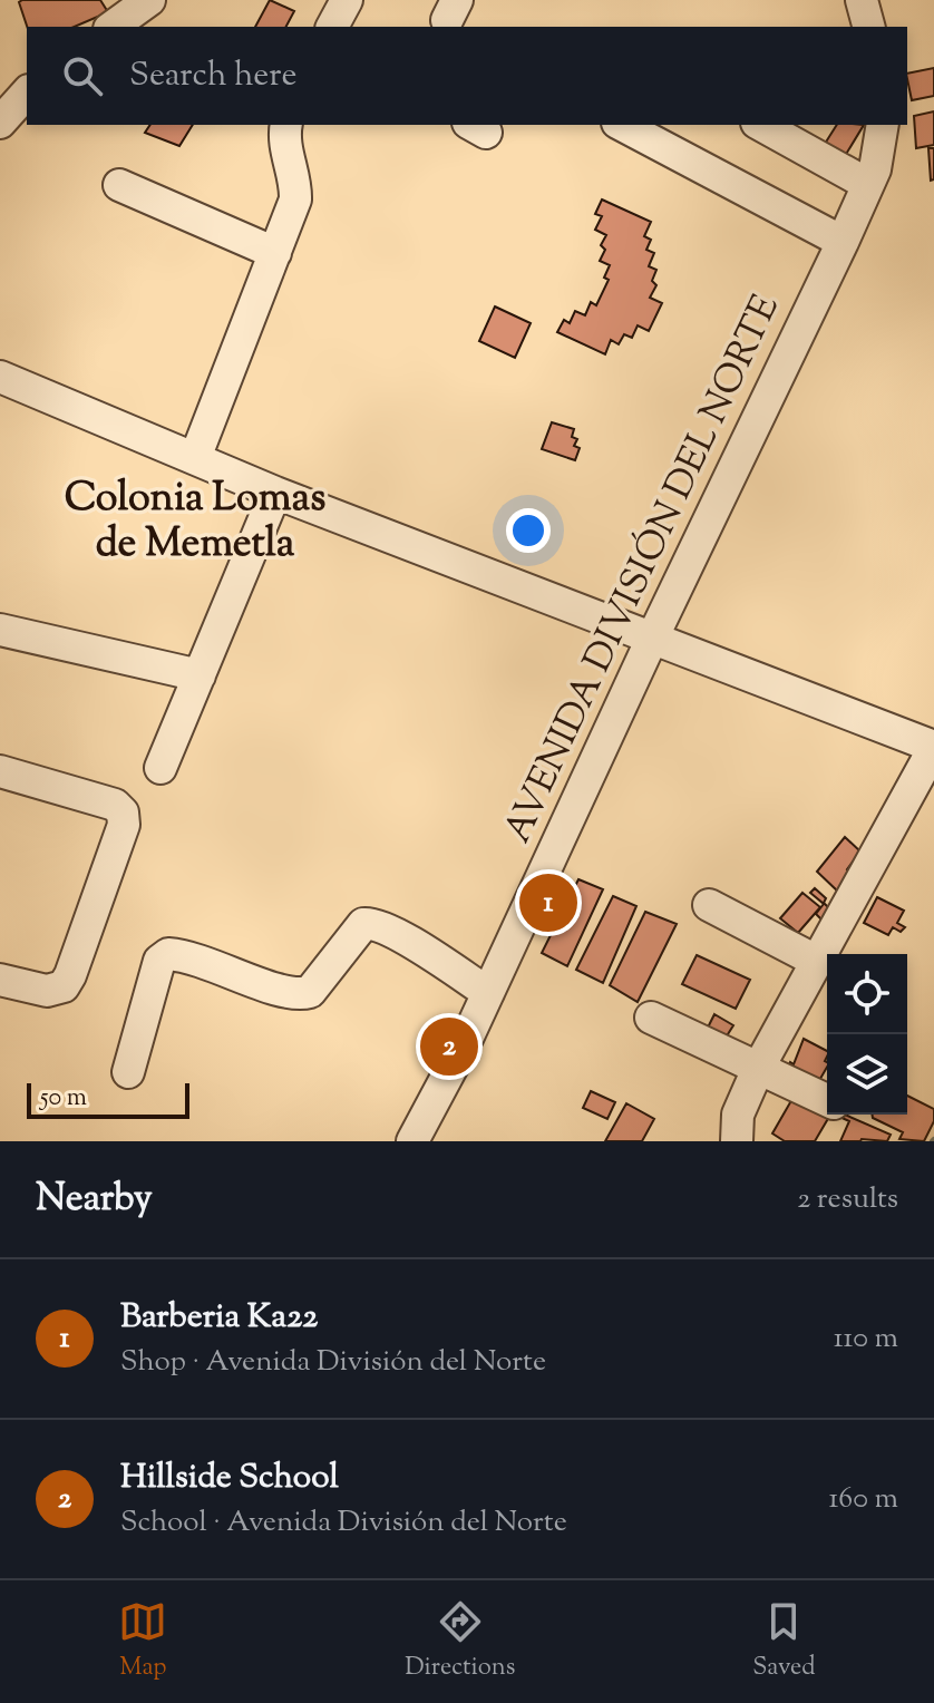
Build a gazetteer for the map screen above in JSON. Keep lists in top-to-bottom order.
{
  "streets": {
    "street": ["AVENIDA DIVISIÓN DEL NORTE"]
  },
  "districts": ["Colonia Lomas de Memetla"],
  "scale_bar": "50 m",
  "page": {
    "search": "Search here",
    "pins": ["1", "2"],
    "scale": "50 m",
    "heading": ["Nearby", "2 results"],
    "list": [
      {
        "mark": "1",
        "name": "Barberia Ka22",
        "note": "Shop · Avenida División del Norte",
        "value": "110 m"
      },
      {
        "mark": "2",
        "name": "Hillside School",
        "note": "School · Avenida División del Norte",
        "value": "160 m"
      }
    ],
    "nav": ["Map", "Directions", "Saved"]
  }
}
